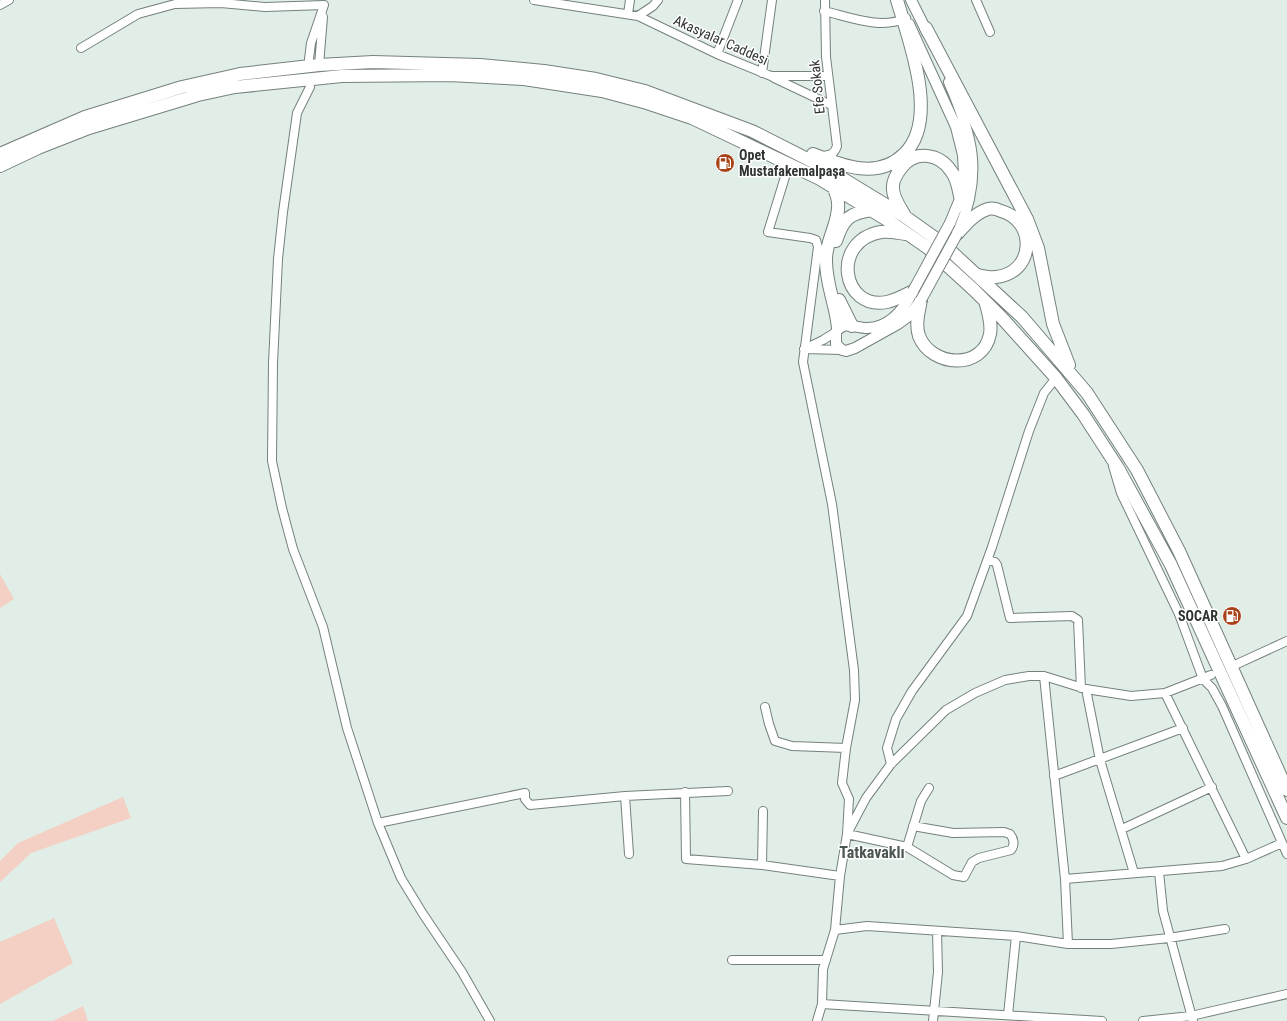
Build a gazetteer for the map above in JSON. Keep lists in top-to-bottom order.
{
  "streets": {
    "street": ["Akasyalar Caddesi", "Efe Sokak"]
  },
  "crossings": [
    ["Akasyalar Caddesi", "Efe Sokak"]
  ],
  "districts": ["Tatkavaklı"],
  "places": {
    "fuel station": ["Opet Mustafakemalpaşa", "SOCAR"]
  }
}
